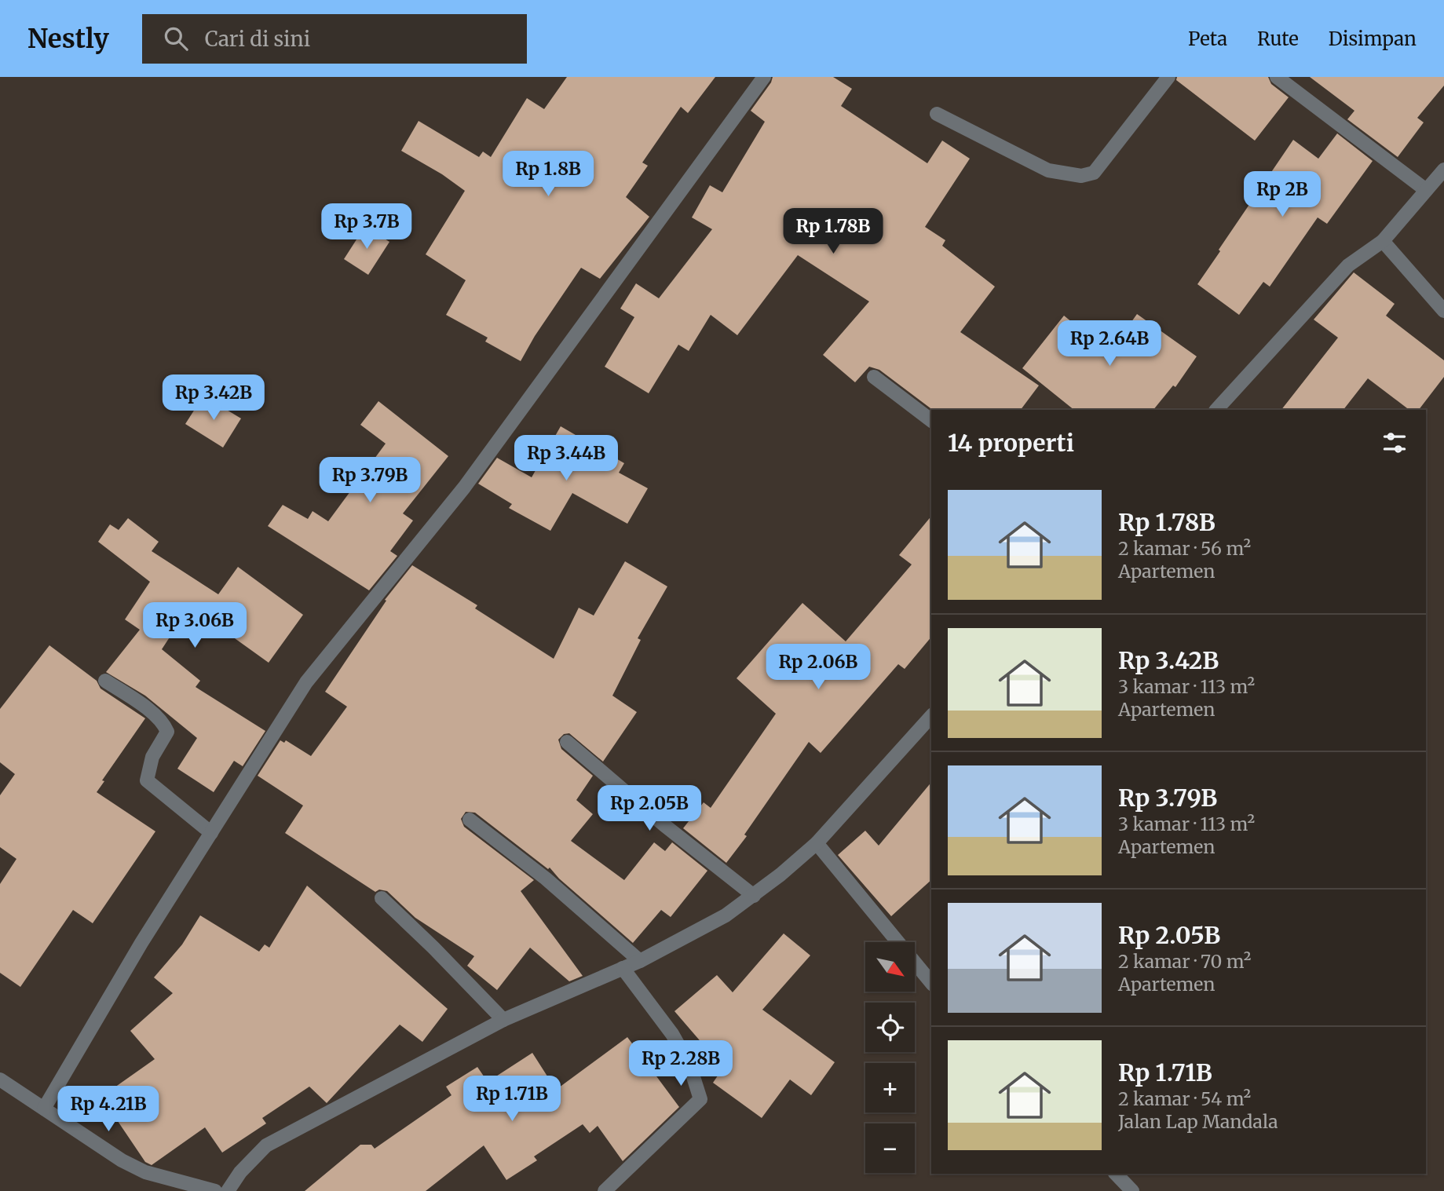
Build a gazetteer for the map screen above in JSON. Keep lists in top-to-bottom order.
{
  "north": "bottom right",
  "page": {
    "header": "Nestly",
    "search": "Cari di sini",
    "nav": ["Peta", "Rute", "Disimpan"],
    "price": [
      "Rp 1.8B",
      "Rp 2B",
      "Rp 3.7B",
      "Rp 1.78B",
      "Rp 2.64B",
      "Rp 3.42B",
      "Rp 3.44B",
      "Rp 3.79B",
      "Rp 3.06B",
      "Rp 2.06B",
      "Rp 2.05B",
      "Rp 2.28B",
      "Rp 1.71B",
      "Rp 4.21B"
    ],
    "heading": "14 properti",
    "list": [
      {
        "name": "Rp 1.78B",
        "note": "2 kamar · 56 m² · Apartemen"
      },
      {
        "name": "Rp 3.42B",
        "note": "3 kamar · 113 m² · Apartemen"
      },
      {
        "name": "Rp 3.79B",
        "note": "3 kamar · 113 m² · Apartemen"
      },
      {
        "name": "Rp 2.05B",
        "note": "2 kamar · 70 m² · Apartemen"
      },
      {
        "name": "Rp 1.71B",
        "note": "2 kamar · 54 m² · Jalan Lap Mandala"
      }
    ],
    "map_buttons": ["+", "−"]
  }
}
